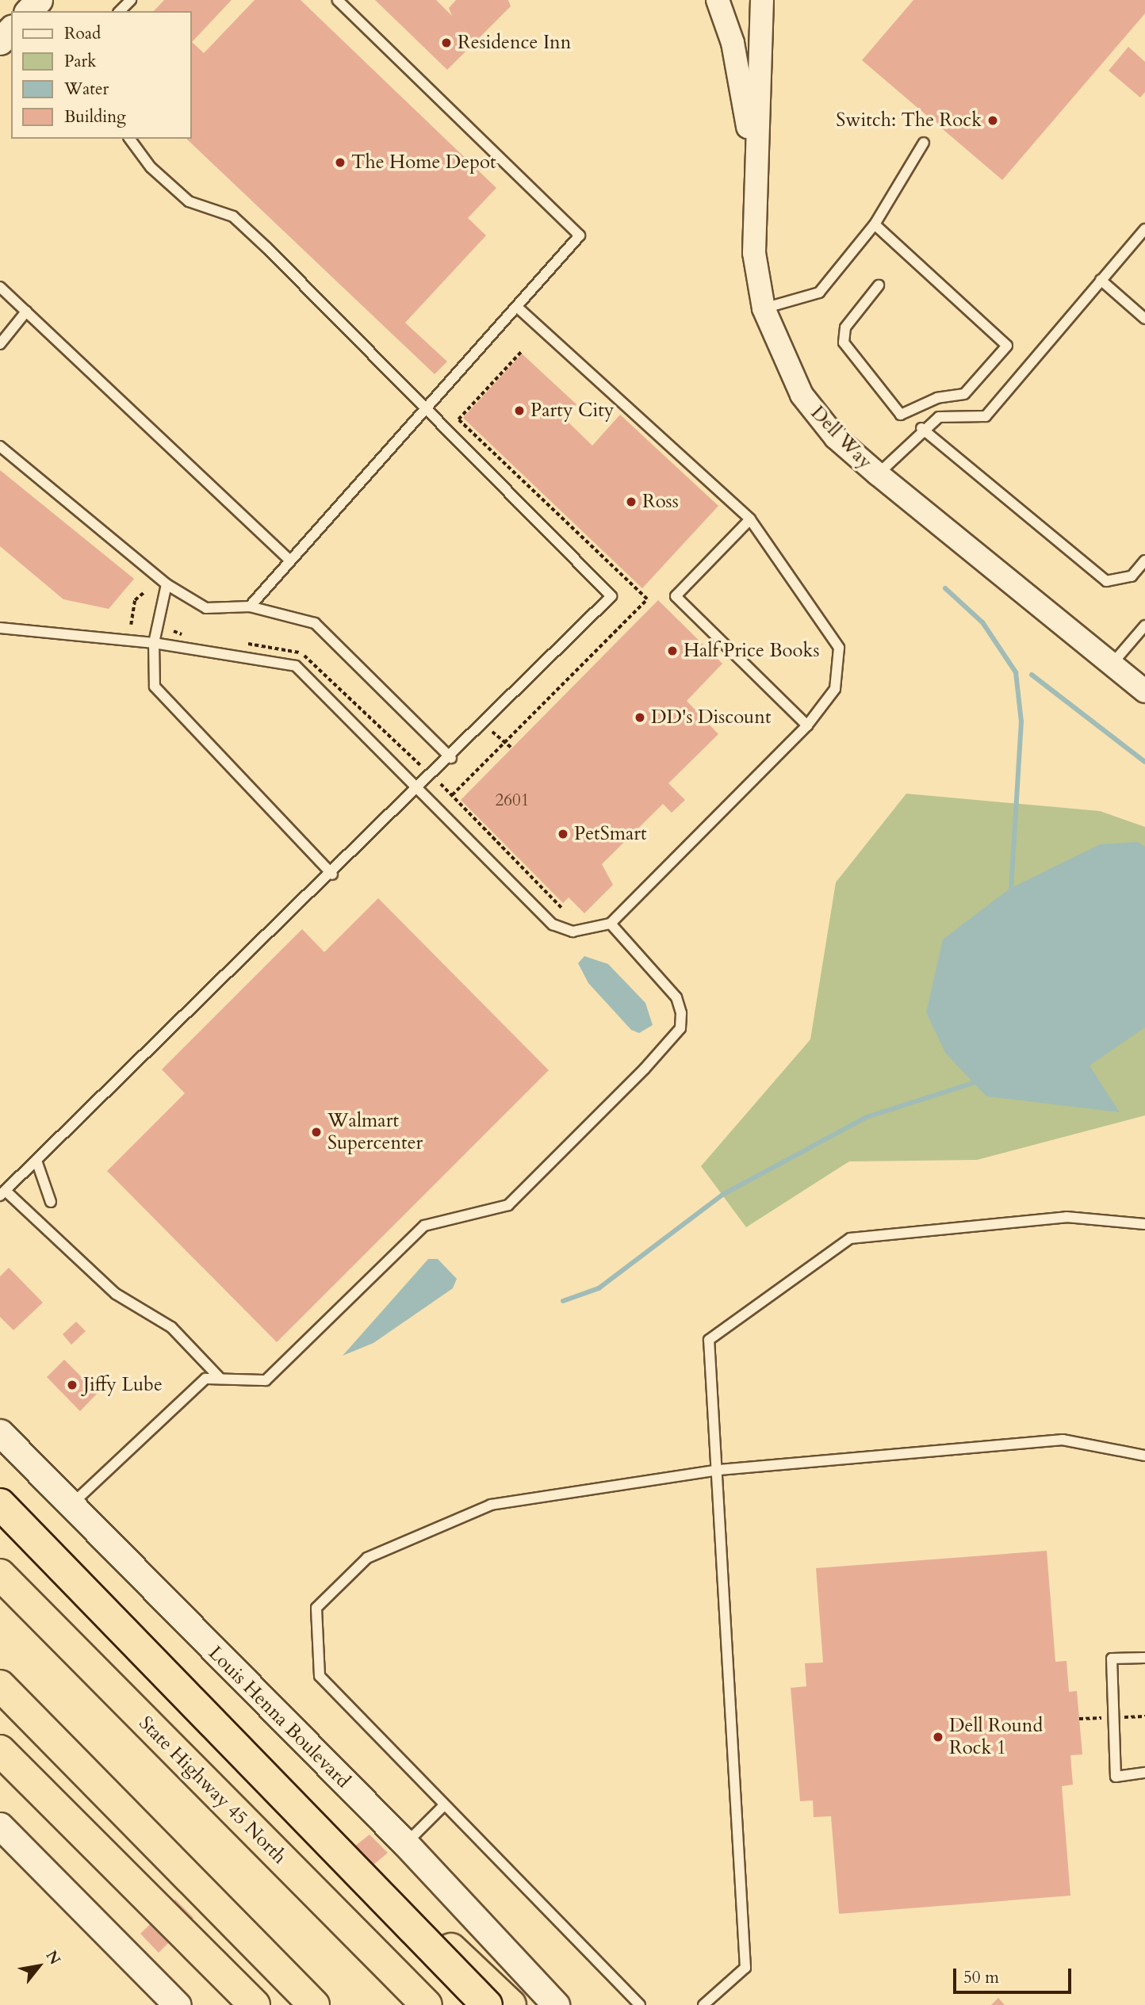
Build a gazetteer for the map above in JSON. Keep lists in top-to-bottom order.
{
  "streets": {
    "highway": ["State Highway 45 North"],
    "main road": ["Louis Henna Boulevard"],
    "street": ["Dell Way"]
  },
  "places": [
    "Residence Inn",
    "Switch: The Rock",
    "The Home Depot",
    "Party City",
    "Ross",
    "Half Price Books",
    "DD's Discount",
    "PetSmart",
    "Walmart Supercenter",
    "Jiffy Lube",
    "Dell Round Rock 1"
  ],
  "house_numbers": ["2601"],
  "legend": [
    "Road",
    "Park",
    "Water",
    "Building"
  ],
  "scale_bar": "50 m",
  "north": "top right"
}
